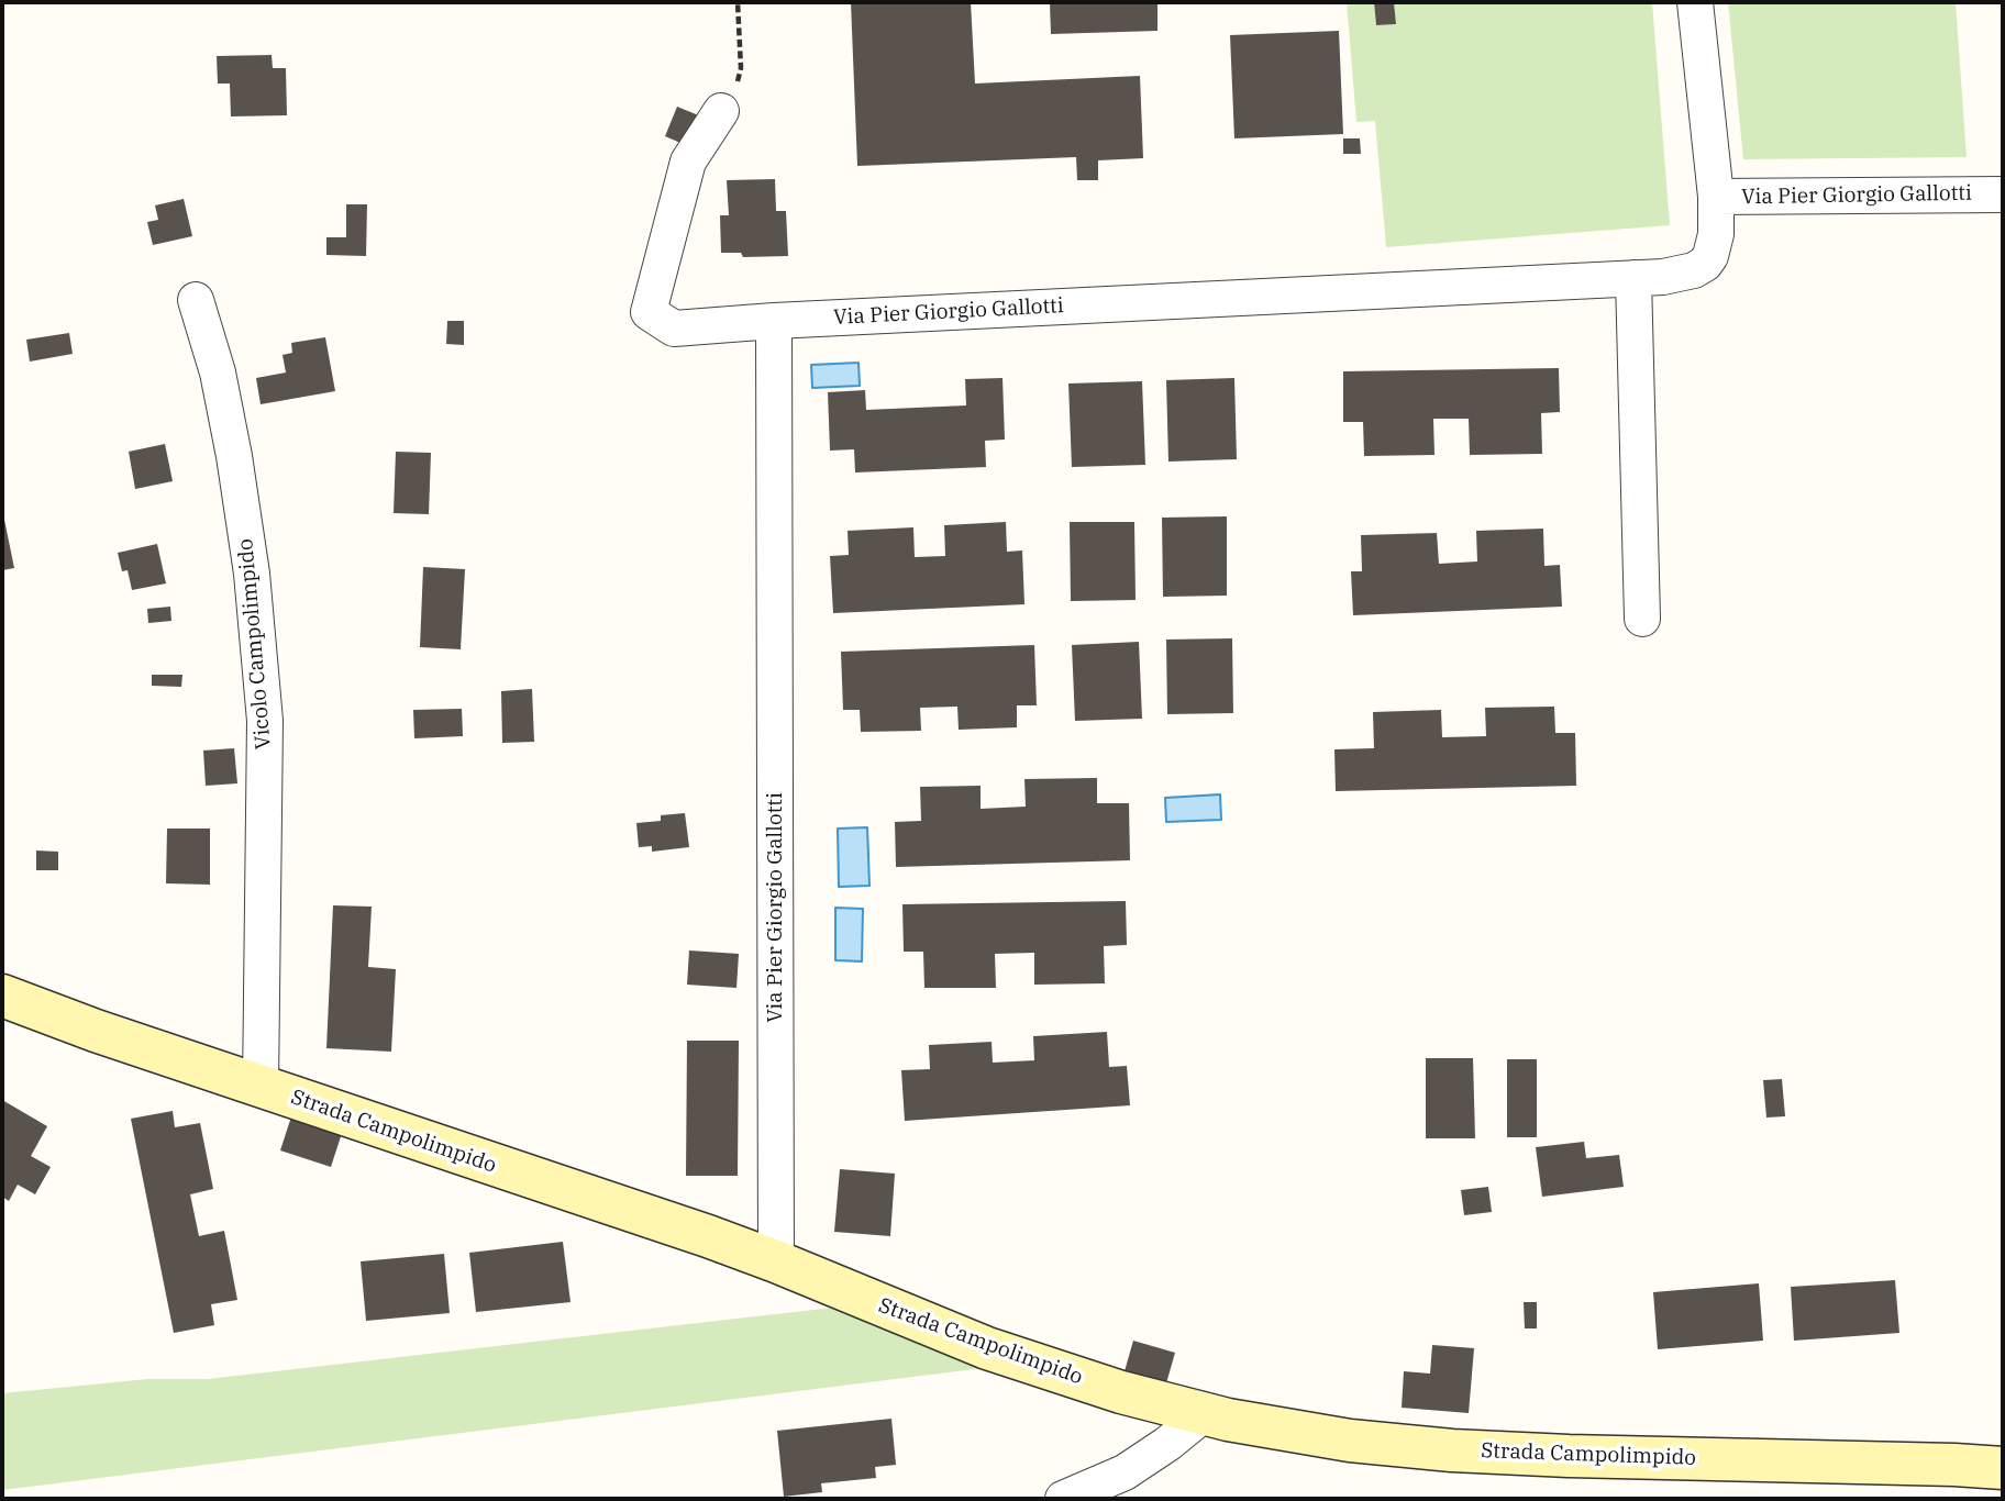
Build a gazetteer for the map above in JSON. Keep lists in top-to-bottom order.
{
  "streets": {
    "street": ["Via Pier Giorgio Gallotti", "Vicolo Campolimpido", "Strada Campolimpido"]
  },
  "crossings": [
    ["Via Pier Giorgio Gallotti", "Strada Campolimpido"],
    ["Vicolo Campolimpido", "Strada Campolimpido"]
  ]
}
